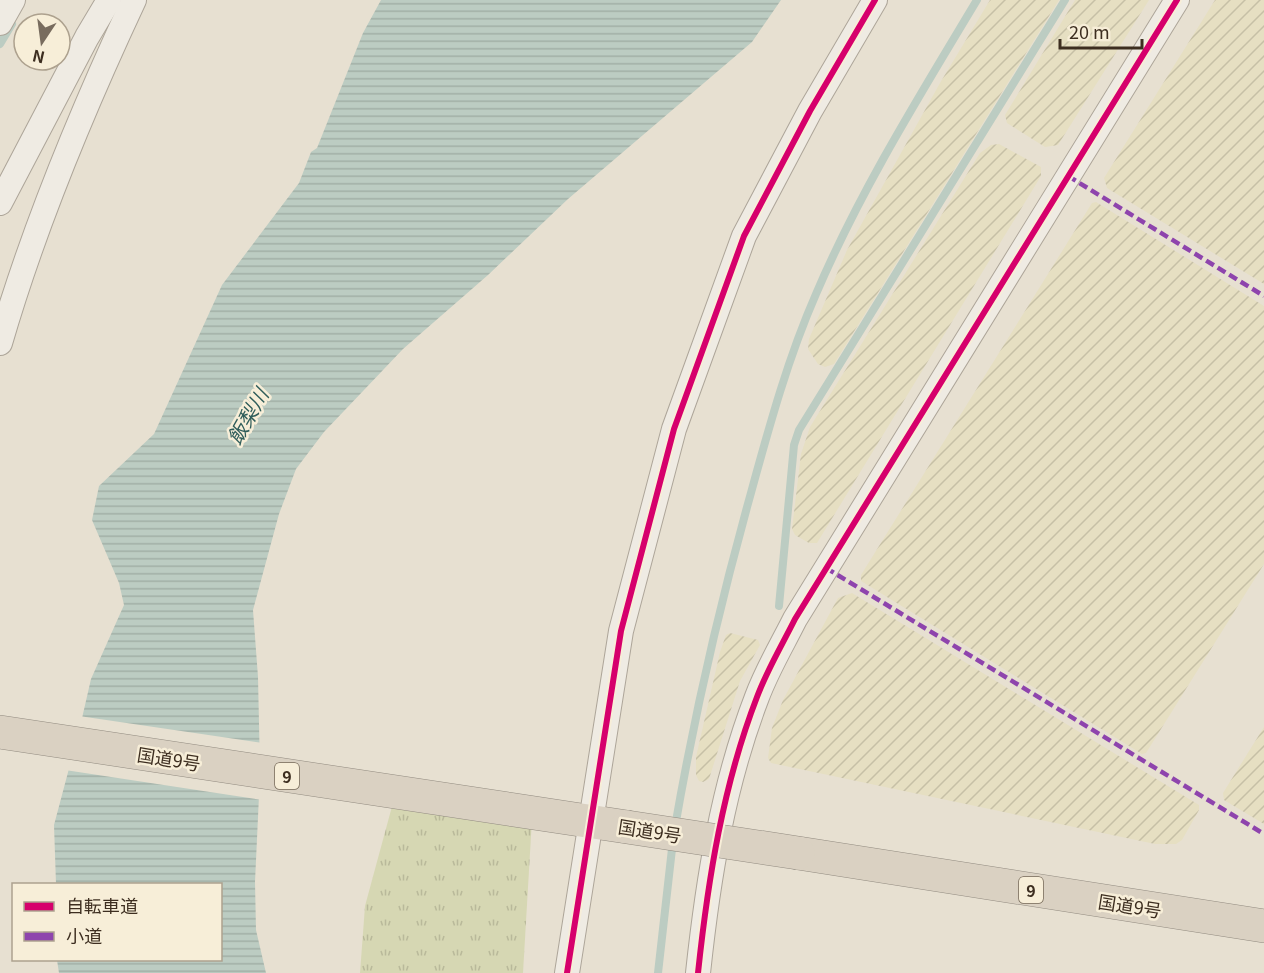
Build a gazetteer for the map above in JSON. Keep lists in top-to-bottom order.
{
  "streets": {
    "highway": ["国道9号", "9"]
  },
  "water": ["飯梨川"],
  "legend": ["自転車道", "小道"],
  "scale_bar": "20 m",
  "north": "bottom"
}
